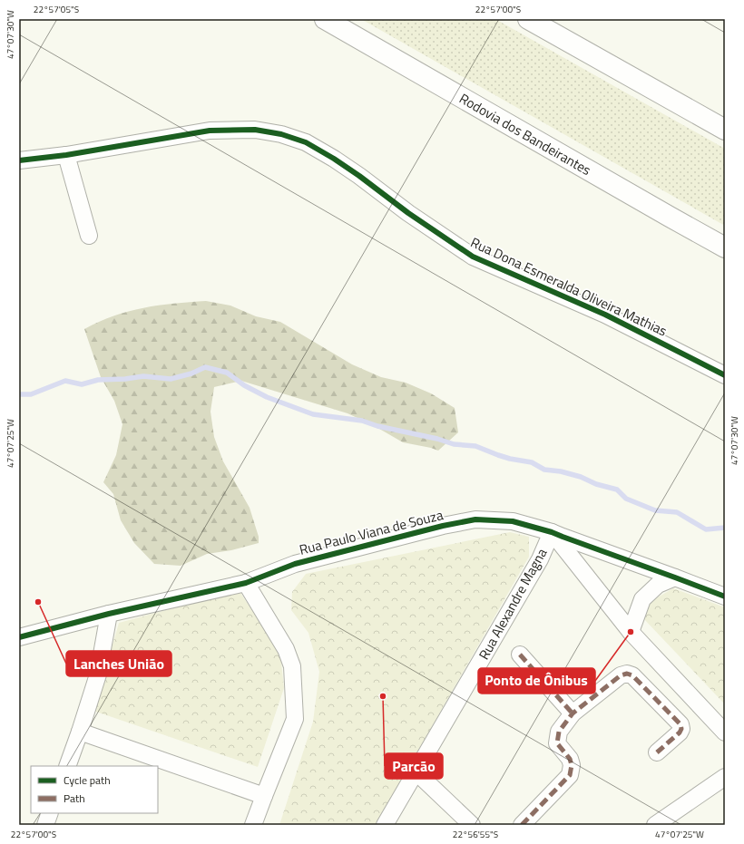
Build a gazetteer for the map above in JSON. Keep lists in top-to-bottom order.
{
  "streets": {
    "highway": ["Rodovia dos Bandeirantes"],
    "street": ["Rua Dona Esmeralda Oliveira Mathias", "Rua Paulo Viana de Souza", "Rua Alexandre Magna"]
  },
  "crossings": [
    ["Rua Paulo Viana de Souza", "Rua Alexandre Magna"]
  ],
  "places": ["Lanches União", "Ponto de Ônibus", "Parcão"],
  "legend": ["Cycle path", "Path"],
  "coordinates": [
    "22°57'05\"S",
    "22°57'00\"S",
    "47°07'30\"W",
    "47°07'25\"W",
    "22°56'55\"S"
  ]
}
